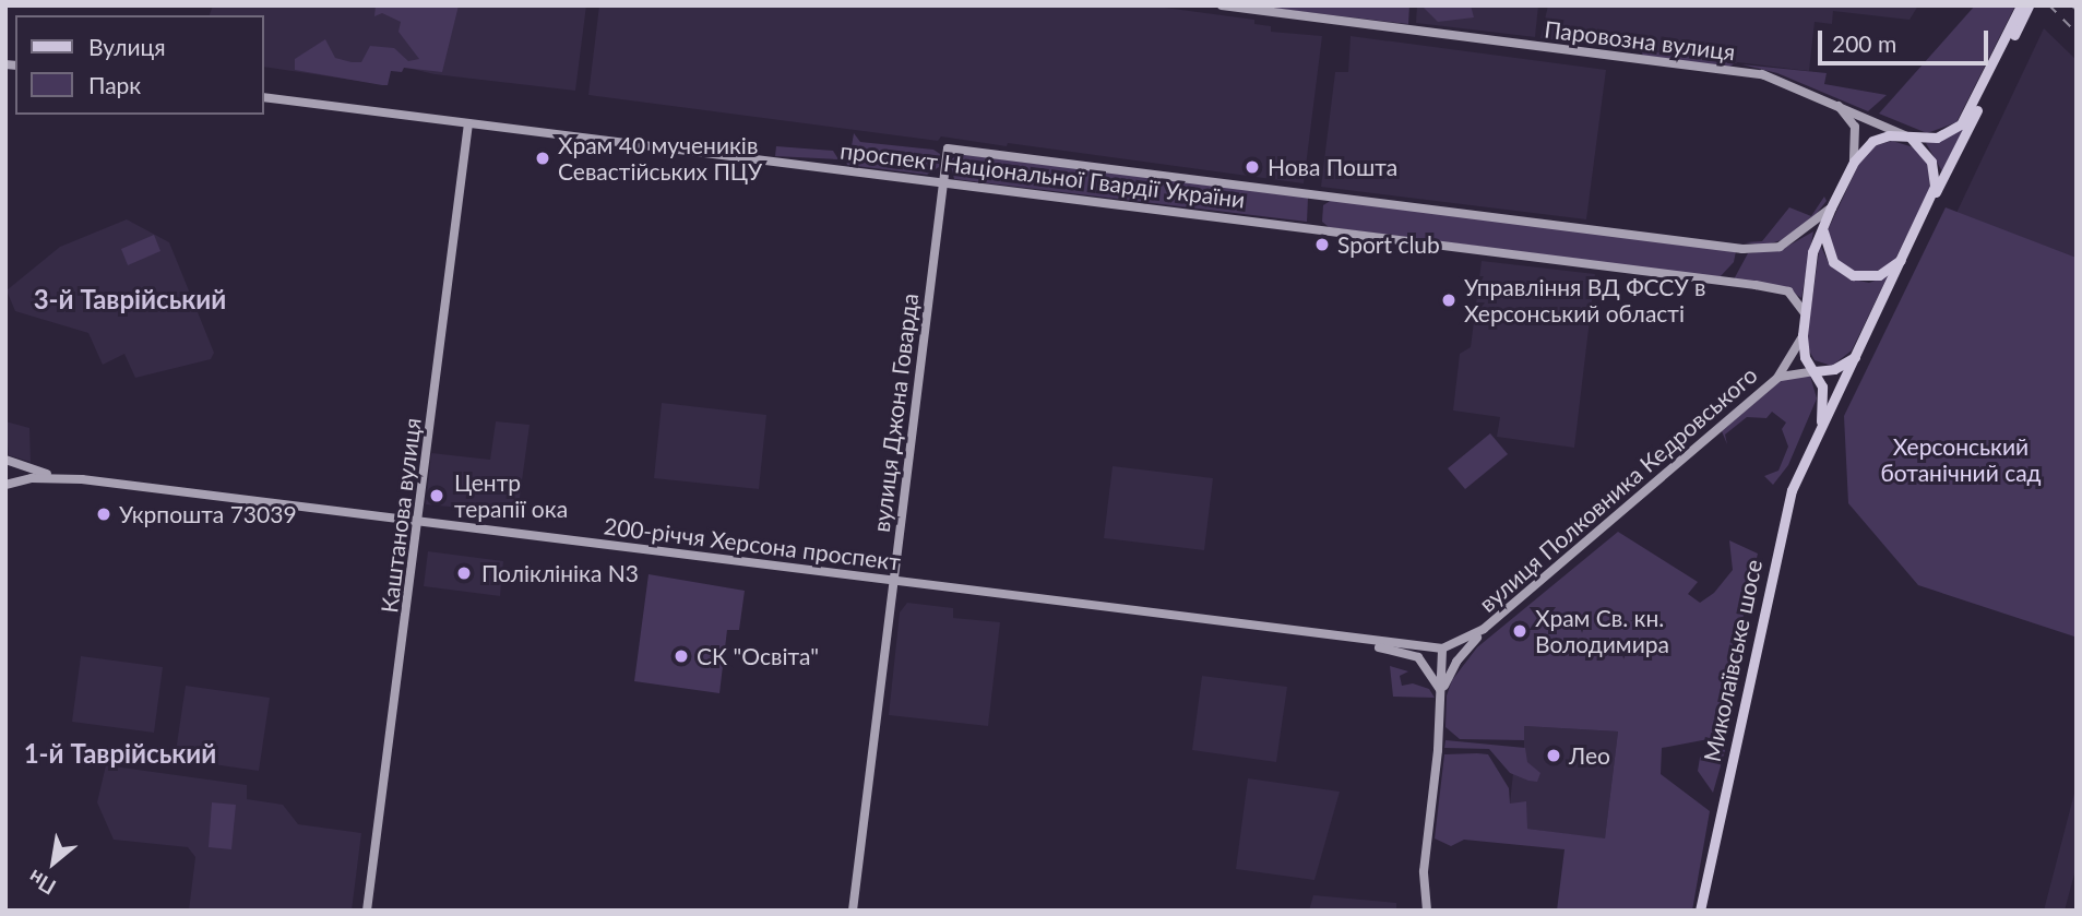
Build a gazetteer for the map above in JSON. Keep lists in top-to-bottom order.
{
  "streets": {
    "main road": ["Миколаївське шосе"],
    "street": [
      "Паровозна вулиця",
      "проспект Національної Гвардії України",
      "вулиця Джона Говарда",
      "вулиця Полковника Кедровського",
      "Каштанова вулиця",
      "200-річчя Херсона проспект"
    ]
  },
  "crossings": [
    ["Паровозна вулиця", "проспект Національної Гвардії України"],
    ["Паровозна вулиця", "Миколаївське шосе"],
    ["проспект Національної Гвардії України", "вулиця Джона Говарда"],
    ["проспект Національної Гвардії України", "Каштанова вулиця"],
    ["проспект Національної Гвардії України", "Миколаївське шосе"],
    ["вулиця Джона Говарда", "200-річчя Херсона проспект"],
    ["вулиця Полковника Кедровського", "200-річчя Херсона проспект"],
    ["вулиця Полковника Кедровського", "Миколаївське шосе"],
    ["Каштанова вулиця", "200-річчя Херсона проспект"]
  ],
  "districts": ["3-й Таврійський", "1-й Таврійський"],
  "parks": ["Херсонський ботанічний сад"],
  "places": [
    "Храм 40 мучеників Севастійських ПЦУ",
    "Нова Пошта",
    "Sport club",
    "Управління ВД ФССУ в Херсонський області",
    "Центр терапії ока",
    "Укрпошта 73039",
    "Поліклініка N3",
    "Храм Св. кн. Володимира",
    "СК \"Освіта\"",
    "Лео"
  ],
  "legend": ["Вулиця", "Парк"],
  "scale_bar": "200 m",
  "north": "bottom left"
}
